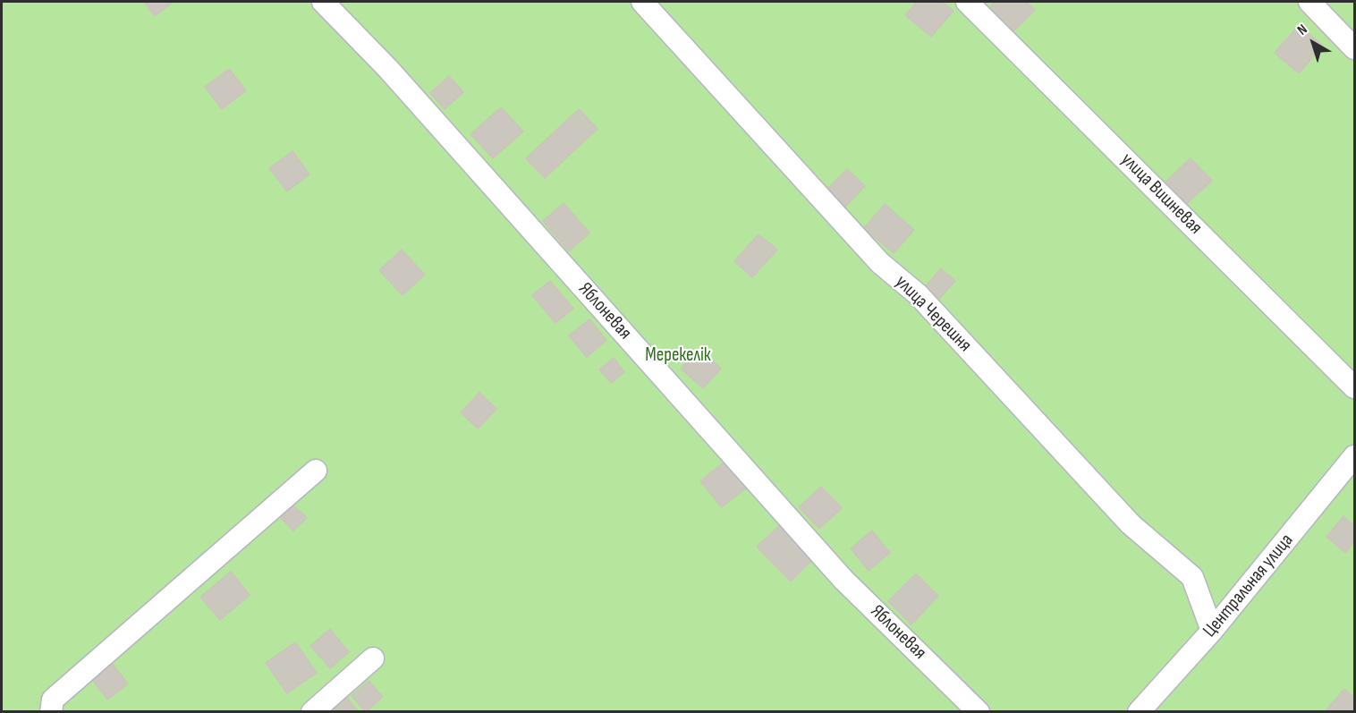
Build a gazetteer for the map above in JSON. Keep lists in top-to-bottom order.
{
  "streets": {
    "street": [
      "улица Вишневая",
      "Яблоневая",
      "улица Черешня",
      "Центральная улица"
    ]
  },
  "crossings": [
    ["улица Черешня", "Центральная улица"]
  ],
  "parks": ["Мерекелік"],
  "north": "top left"
}
